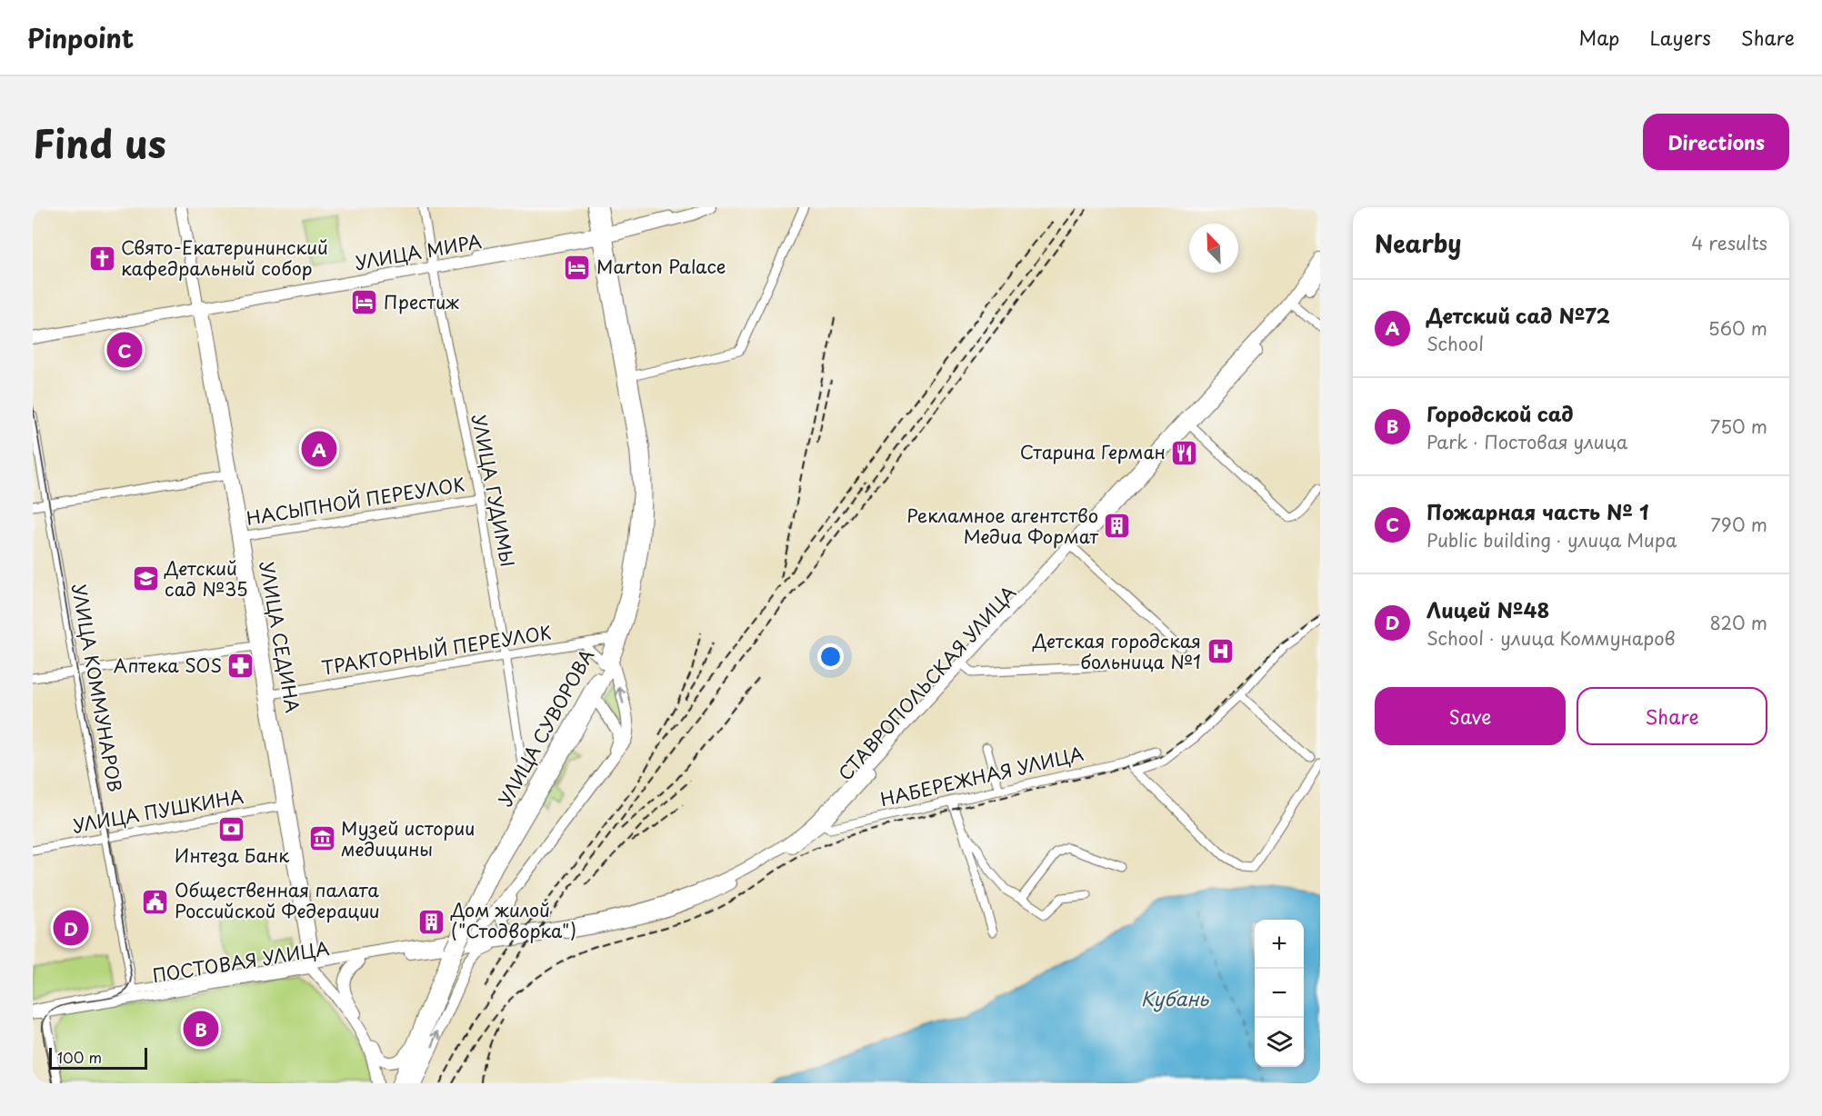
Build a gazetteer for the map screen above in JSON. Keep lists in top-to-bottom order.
{
  "streets": {
    "main road": [
      "УЛИЦА МИРА",
      "УЛИЦА СЕДИНА",
      "СТАВРОПОЛЬСКАЯ УЛИЦА",
      "УЛИЦА СУВОРОВА",
      "ПОСТОВАЯ УЛИЦА"
    ],
    "street": [
      "УЛИЦА ГУДИМЫ",
      "НАСЫПНОЙ ПЕРЕУЛОК",
      "ТРАКТОРНЫЙ ПЕРЕУЛОК",
      "УЛИЦА КОММУНАРОВ",
      "НАБЕРЕЖНАЯ УЛИЦА",
      "УЛИЦА ПУШКИНА"
    ]
  },
  "crossings": [
    ["УЛИЦА МИРА", "УЛИЦА ГУДИМЫ"],
    ["УЛИЦА МИРА", "УЛИЦА СЕДИНА"],
    ["УЛИЦА МИРА", "УЛИЦА СУВОРОВА"],
    ["УЛИЦА ГУДИМЫ", "НАСЫПНОЙ ПЕРЕУЛОК"],
    ["УЛИЦА ГУДИМЫ", "ТРАКТОРНЫЙ ПЕРЕУЛОК"],
    ["НАСЫПНОЙ ПЕРЕУЛОК", "УЛИЦА СЕДИНА"],
    ["УЛИЦА СЕДИНА", "ТРАКТОРНЫЙ ПЕРЕУЛОК"],
    ["УЛИЦА СЕДИНА", "УЛИЦА ПУШКИНА"],
    ["УЛИЦА СЕДИНА", "ПОСТОВАЯ УЛИЦА"],
    ["ТРАКТОРНЫЙ ПЕРЕУЛОК", "УЛИЦА СУВОРОВА"],
    ["СТАВРОПОЛЬСКАЯ УЛИЦА", "НАБЕРЕЖНАЯ УЛИЦА"],
    ["СТАВРОПОЛЬСКАЯ УЛИЦА", "ПОСТОВАЯ УЛИЦА"],
    ["УЛИЦА КОММУНАРОВ", "УЛИЦА ПУШКИНА"],
    ["УЛИЦА КОММУНАРОВ", "ПОСТОВАЯ УЛИЦА"]
  ],
  "water": ["Кубань"],
  "places": {
    "church": ["Свято-Екатерининский кафедральный собор"],
    "hotel": ["Marton Palace", "Престиж"],
    "restaurant": ["Старина Герман"],
    "building": ["Рекламное агентство Медиа Формат", "Дом жилой (\"Стодворка\")"],
    "school or university": ["Детский сад №35"],
    "hospital": ["Детская городская больница №1"],
    "pharmacy": ["Аптека SOS"],
    "bank": ["Интеза Банк"],
    "museum": ["Музей истории медицины"],
    "public building": ["Общественная палата Российской Федерации"]
  },
  "scale_bar": "100 m",
  "north": "top left",
  "page": {
    "header": "Pinpoint",
    "nav": ["Map", "Layers", "Share"],
    "title": "Find us",
    "buttons": [
      "Directions",
      ["Save", "Share"]
    ],
    "heading": ["Nearby", "4 results"],
    "list": [
      {
        "mark": "A",
        "name": "Детский сад №72",
        "note": "School",
        "value": "560 m"
      },
      {
        "mark": "B",
        "name": "Городской сад",
        "note": "Park · Постовая улица",
        "value": "750 m"
      },
      {
        "mark": "C",
        "name": "Пожарная часть № 1",
        "note": "Public building · улица Мира",
        "value": "790 m"
      },
      {
        "mark": "D",
        "name": "Лицей №48",
        "note": "School · улица Коммунаров",
        "value": "820 m"
      }
    ],
    "pins": [
      "C",
      "A",
      "D",
      "B"
    ],
    "map_buttons": ["+", "−"],
    "scale": "100 m"
  }
}
